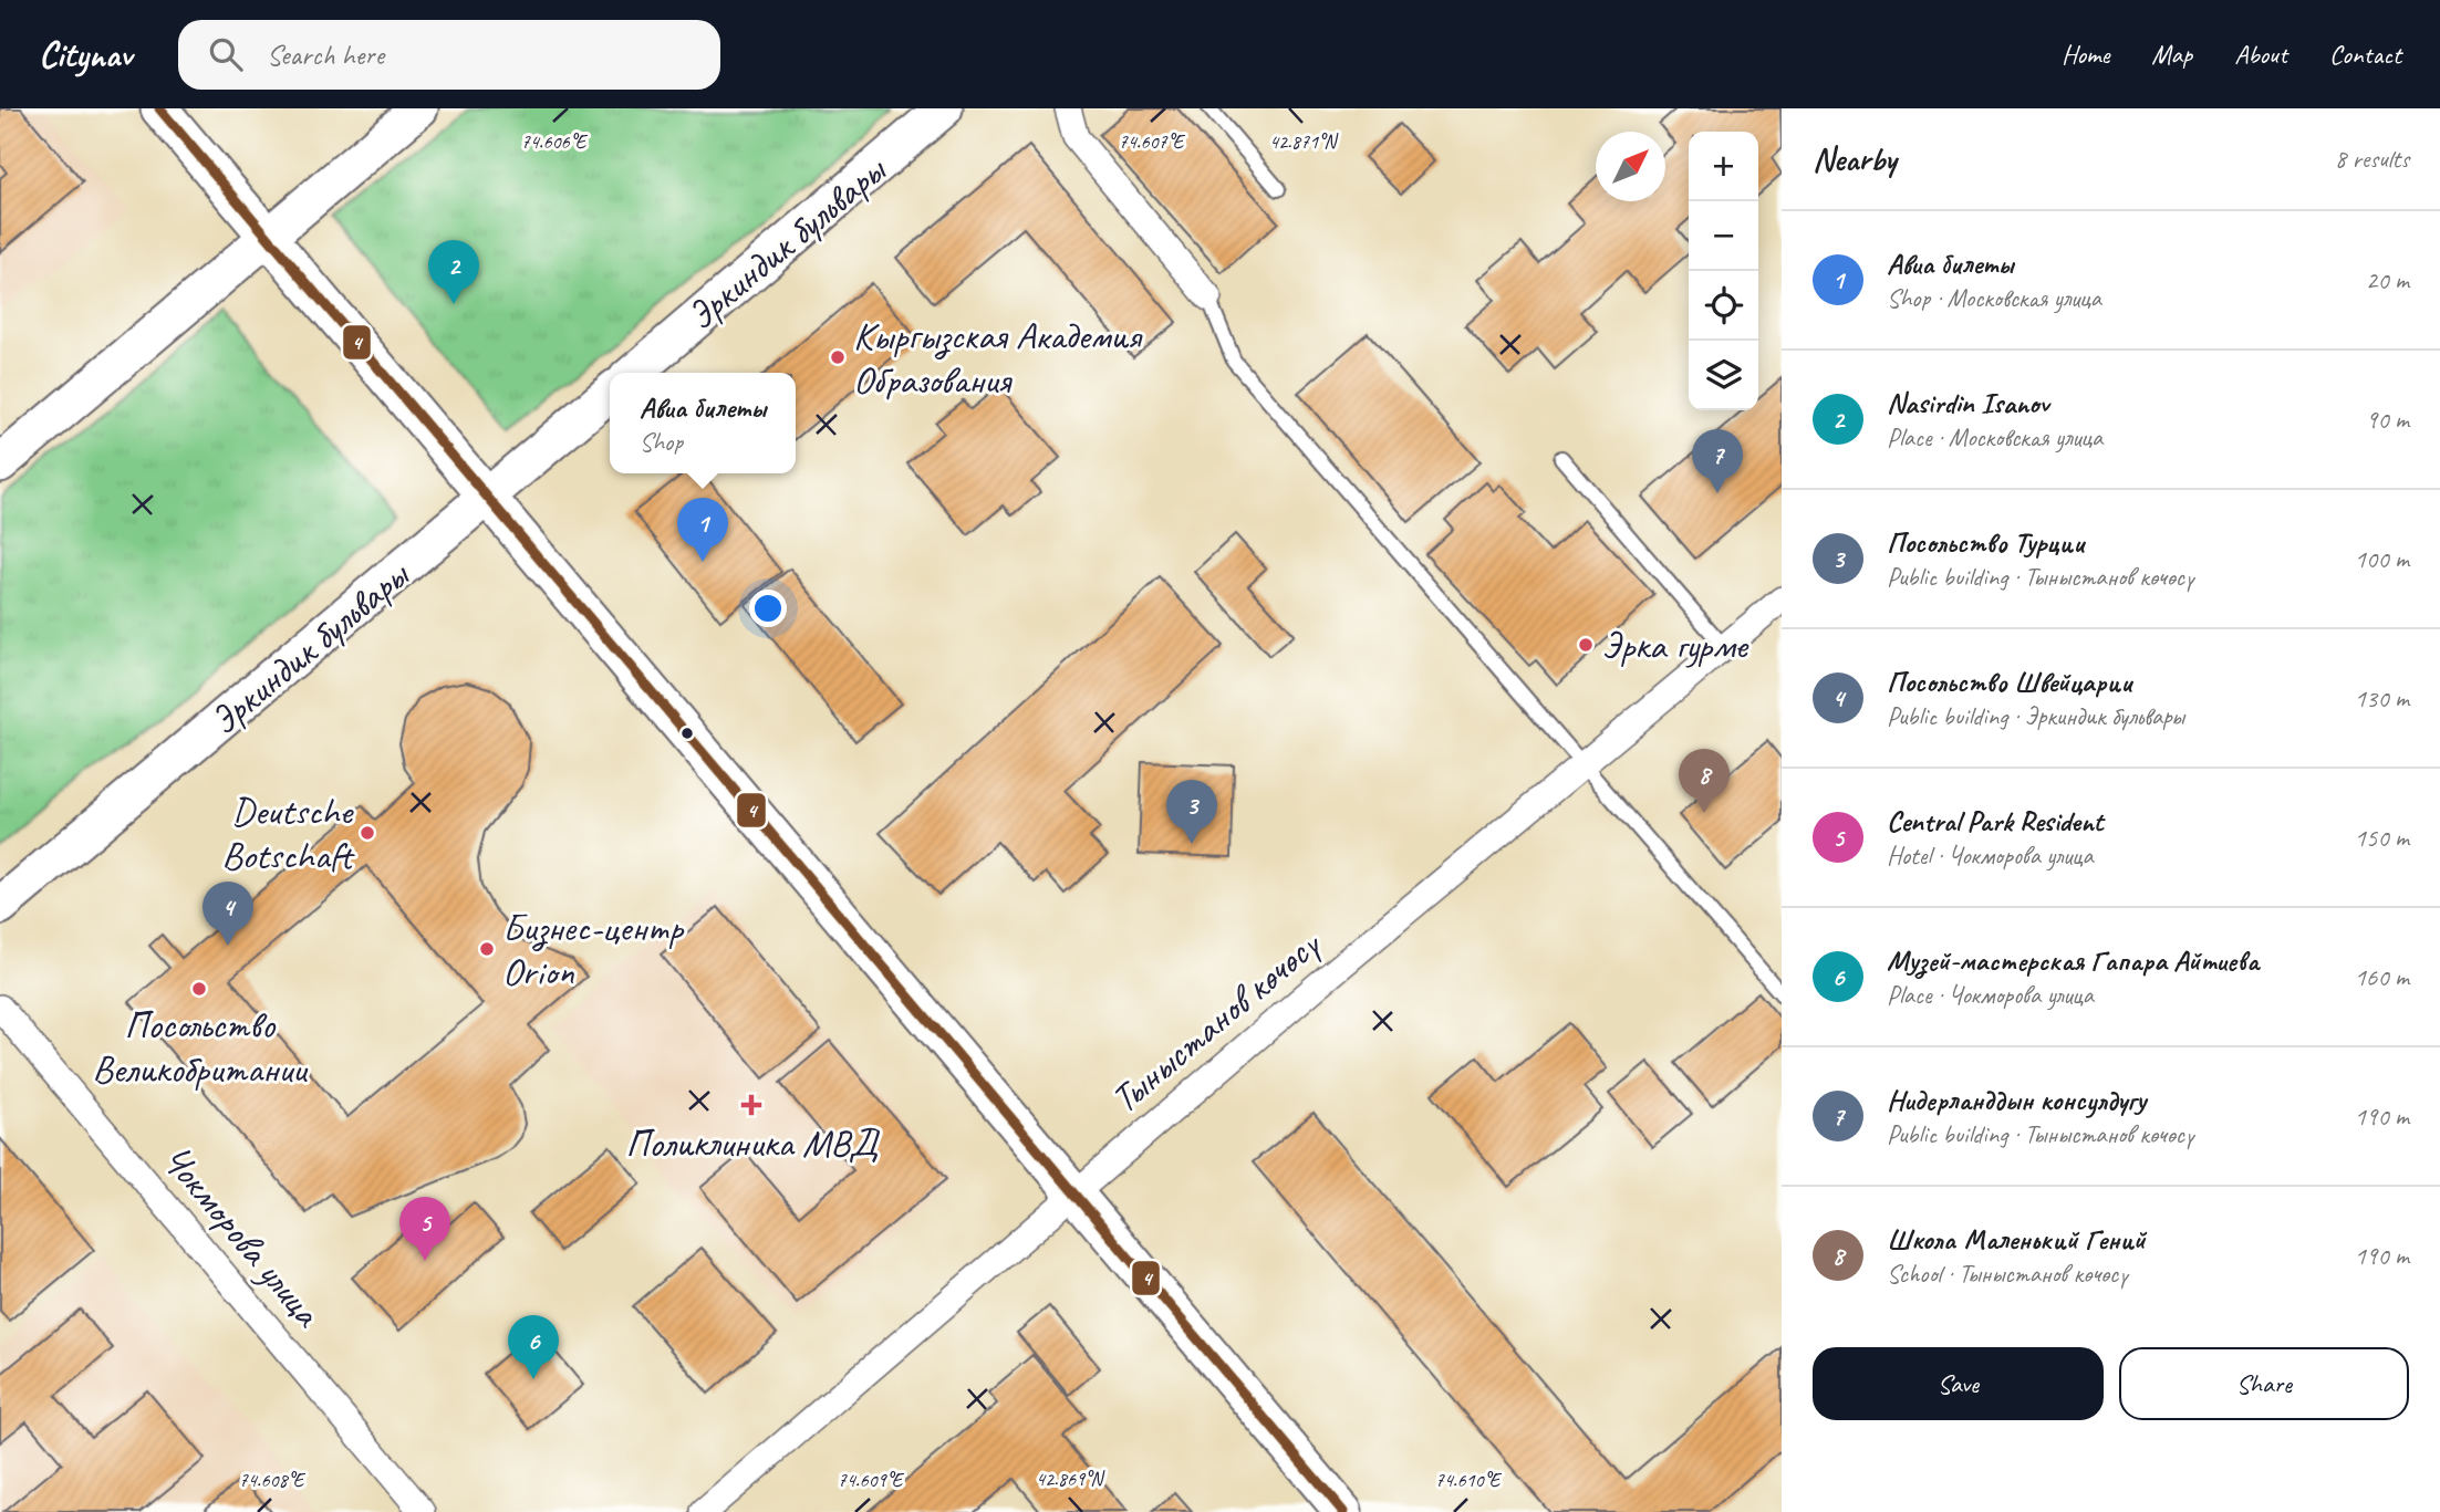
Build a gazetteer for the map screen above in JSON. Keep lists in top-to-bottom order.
{
  "streets": {
    "main road": ["Эркиндик бульвары"],
    "street": ["Тыныстанов көчөсү", "Чокморова улица"]
  },
  "places": {
    "other": [
      "Кыргызская Академия Образования",
      "Эрка гурме",
      "Deutsche Botschaft",
      "Бизнес-центр Orion",
      "Посольство Великобритании"
    ],
    "health": ["Поликлиника МВД"]
  },
  "lines": ["transit line 4"],
  "north": "top right",
  "page": {
    "header": "Citynav",
    "search": "Search here",
    "nav": [
      "Home",
      "Map",
      "About",
      "Contact"
    ],
    "heading": ["Nearby", "8 results"],
    "map_buttons": ["+", "−"],
    "list": [
      {
        "mark": "1",
        "name": "Авиа билеты",
        "note": "Shop · Московская улица",
        "value": "20 m"
      },
      {
        "mark": "2",
        "name": "Nasirdin Isanov",
        "note": "Place · Московская улица",
        "value": "90 m"
      },
      {
        "mark": "3",
        "name": "Посольство Турции",
        "note": "Public building · Тыныстанов көчөсү",
        "value": "100 m"
      },
      {
        "mark": "4",
        "name": "Посольство Швейцарии",
        "note": "Public building · Эркиндик бульвары",
        "value": "130 m"
      },
      {
        "mark": "5",
        "name": "Central Park Resident",
        "note": "Hotel · Чокморова улица",
        "value": "150 m"
      },
      {
        "mark": "6",
        "name": "Музей-мастерская Гапара Айтиева",
        "note": "Place · Чокморова улица",
        "value": "160 m"
      },
      {
        "mark": "7",
        "name": "Нидерланддын консулдугу",
        "note": "Public building · Тыныстанов көчөсү",
        "value": "190 m"
      },
      {
        "mark": "8",
        "name": "Школа Маленький Гений",
        "note": "School · Тыныстанов көчөсү",
        "value": "190 m"
      }
    ],
    "pins": [
      "2",
      "7",
      "1",
      "8",
      "3",
      "4",
      "5",
      "6"
    ],
    "popup": ["Авиа билеты", "Shop"],
    "buttons": ["Save", "Share"]
  },
  "coordinates": [
    "74.606°E",
    "74.607°E",
    "42.871°N",
    "42.869°N",
    "74.608°E",
    "74.609°E",
    "74.610°E"
  ]
}
